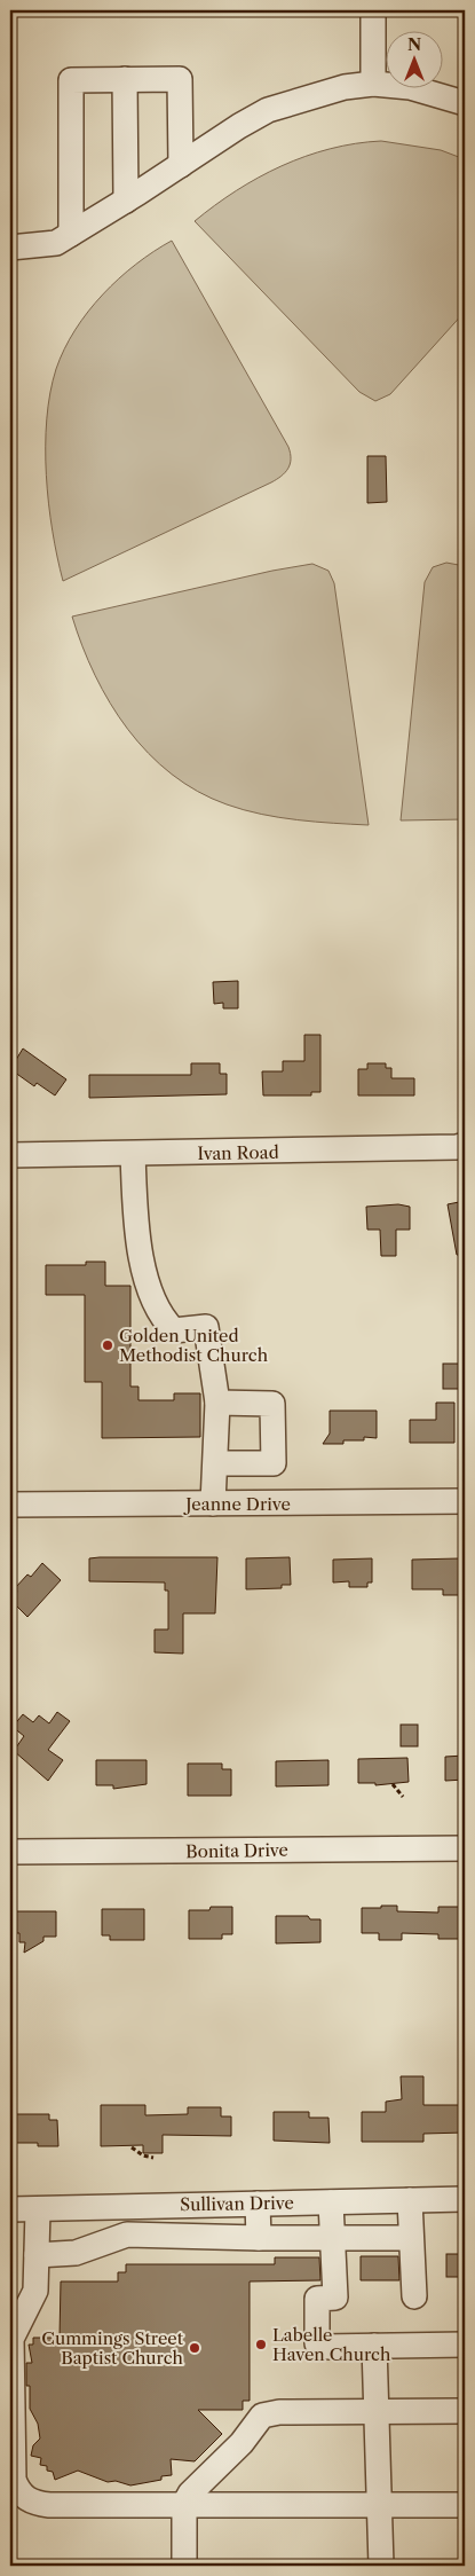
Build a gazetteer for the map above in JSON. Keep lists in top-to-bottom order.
{
  "streets": {
    "street": [
      "Ivan Road",
      "Jeanne Drive",
      "Bonita Drive",
      "Sullivan Drive"
    ]
  },
  "places": ["Golden United Methodist Church", "Labelle Haven Church", "Cummings Street Baptist Church"],
  "north": "top"
}
